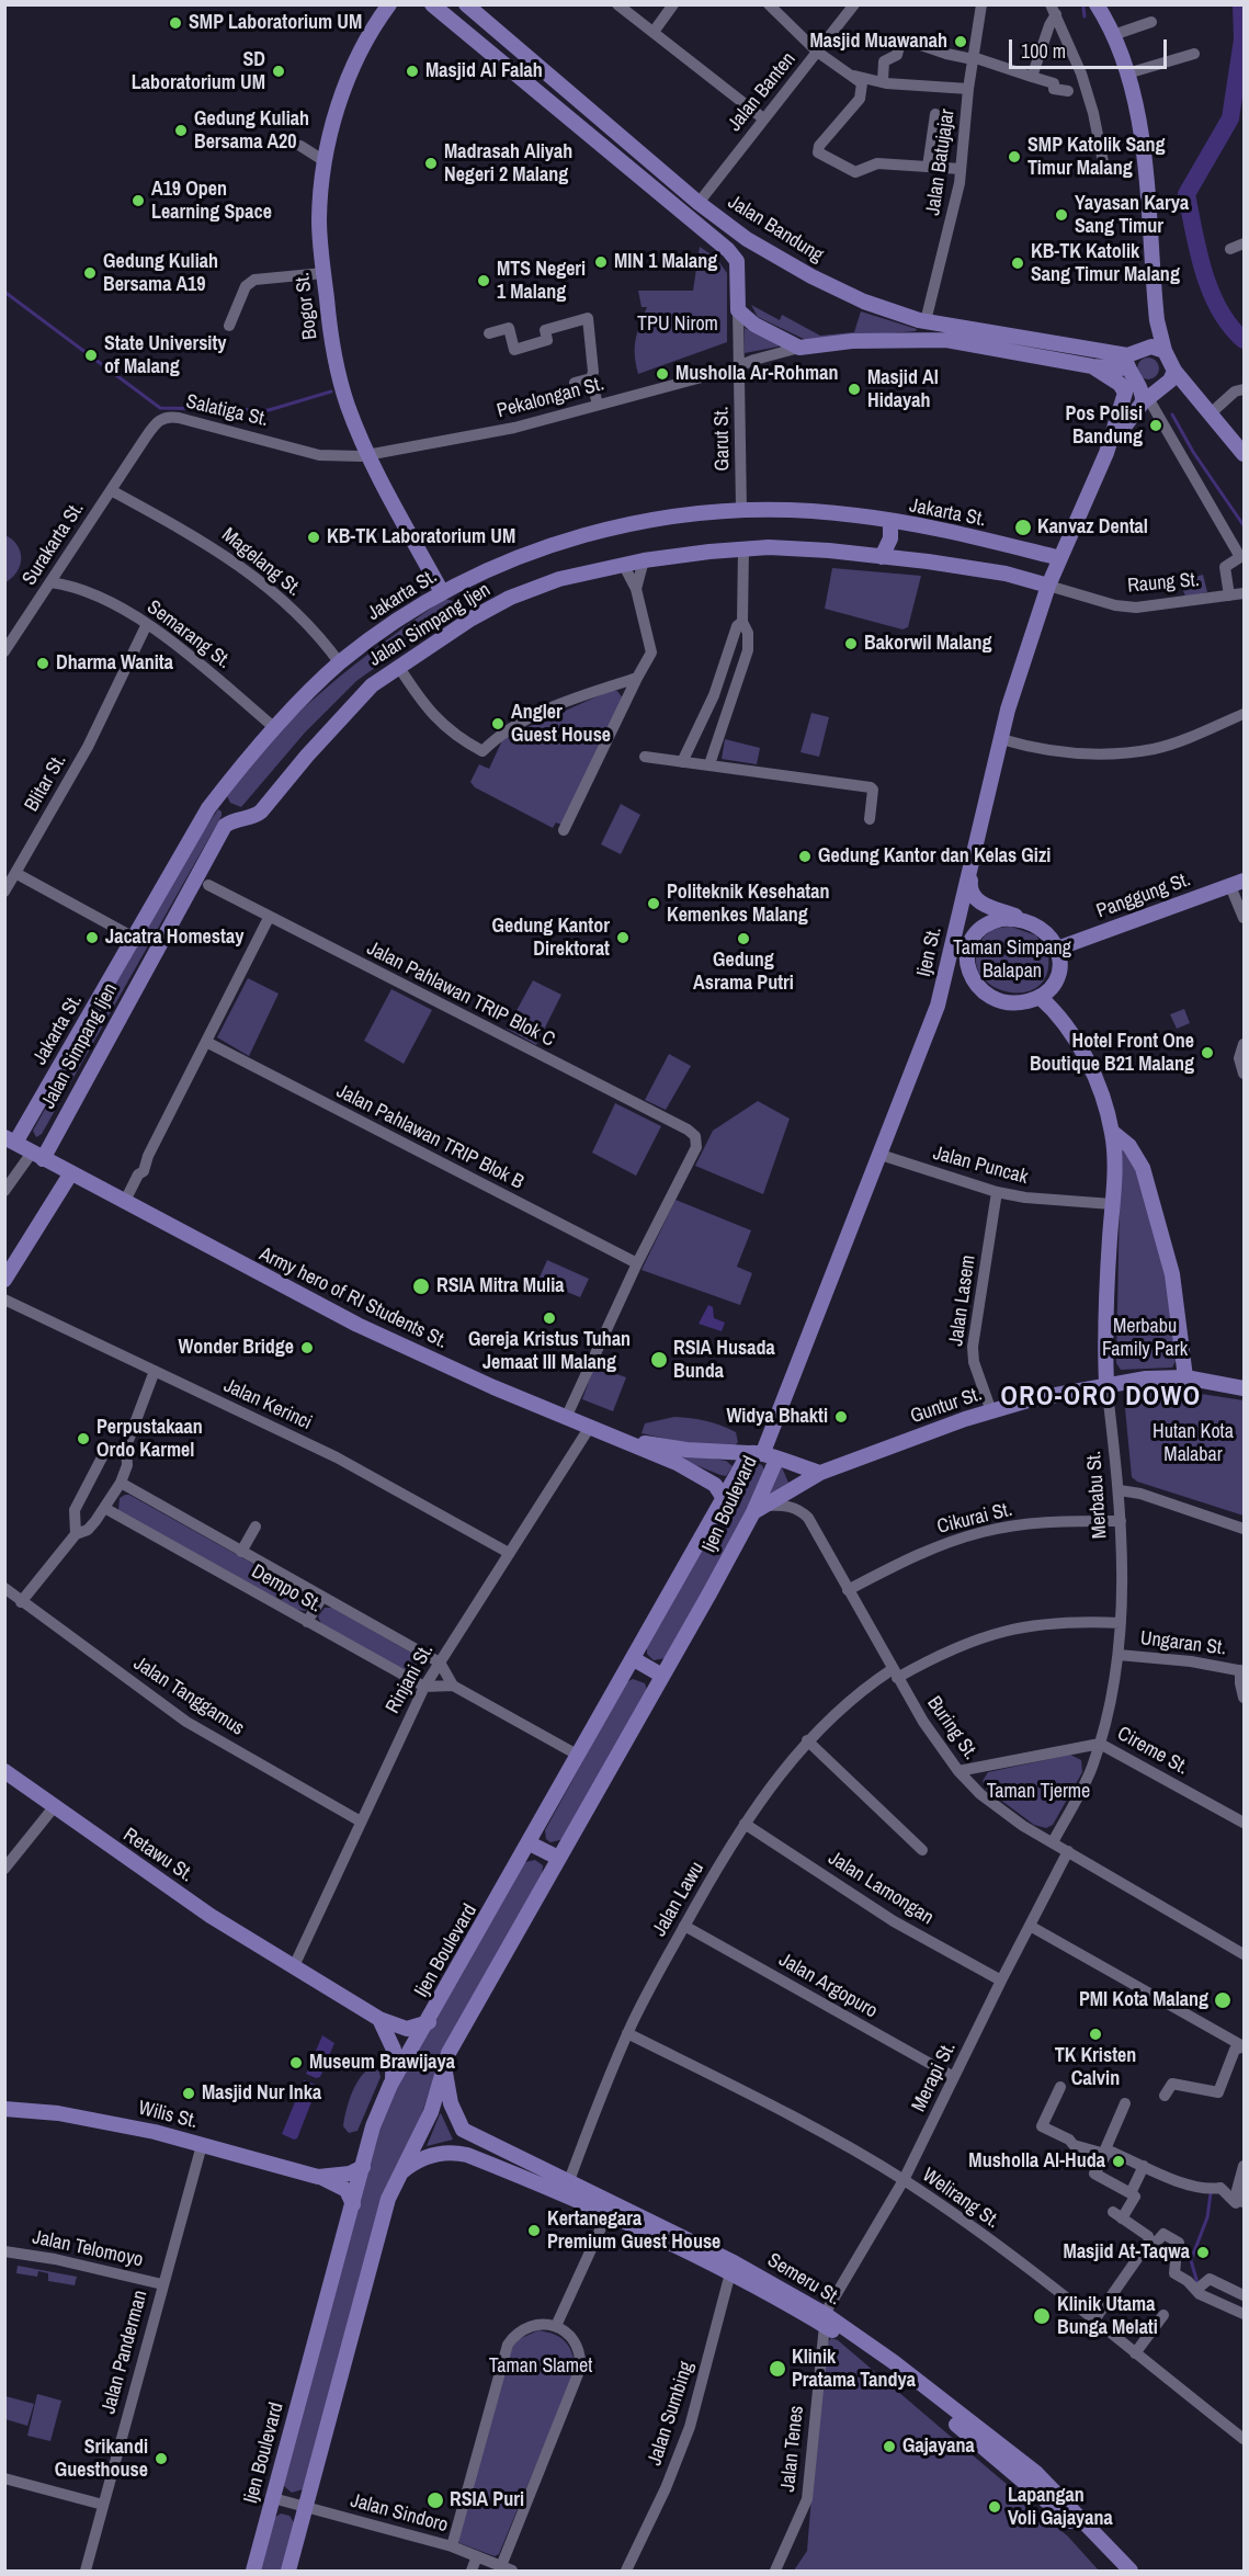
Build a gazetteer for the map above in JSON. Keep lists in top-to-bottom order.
{
  "streets": {
    "main road": [
      "Jalan Bandung",
      "Bogor St.",
      "Jakarta St.",
      "Jalan Simpang Ijen",
      "Panggung St.",
      "Ijen St.",
      "Army hero of RI Students St.",
      "Guntur St.",
      "Merbabu St.",
      "Ijen Boulevard",
      "Retawu St.",
      "Wilis St.",
      "Semeru St."
    ],
    "street": [
      "Jalan Banten",
      "Jalan Batujajar",
      "Pekalongan St.",
      "Salatiga St.",
      "Garut St.",
      "Surakarta St.",
      "Magelang St.",
      "Raung St.",
      "Semarang St.",
      "Blitar St.",
      "Jalan Pahlawan TRIP Blok C",
      "Jalan Pahlawan TRIP Blok B",
      "Jalan Puncak",
      "Jalan Lasem",
      "Jalan Kerinci",
      "Cikurai St.",
      "Dempo St.",
      "Ungaran St.",
      "Rinjani St.",
      "Jalan Tanggamus",
      "Buring St.",
      "Cireme St.",
      "Jalan Lamongan",
      "Jalan Lawu",
      "Jalan Argopuro",
      "Merapi St.",
      "Welirang St.",
      "Jalan Telomoyo",
      "Jalan Panderman",
      "Jalan Sumbing",
      "Jalan Tenes",
      "Jalan Sindoro"
    ]
  },
  "crossings": [
    ["Jalan Banten", "Jalan Bandung"],
    ["Jalan Batujajar", "Jalan Bandung"],
    ["Bogor St.", "Pekalongan St."],
    ["Bogor St.", "Salatiga St."],
    ["Bogor St.", "Jakarta St."],
    ["Pekalongan St.", "Salatiga St."],
    ["Pekalongan St.", "Garut St."],
    ["Salatiga St.", "Surakarta St."],
    ["Salatiga St.", "Magelang St."],
    ["Garut St.", "Jakarta St."],
    ["Jakarta St.", "Magelang St."],
    ["Jakarta St.", "Semarang St."],
    ["Jakarta St.", "Ijen St."],
    ["Jakarta St.", "Army hero of RI Students St."],
    ["Surakarta St.", "Magelang St."],
    ["Raung St.", "Jalan Simpang Ijen"],
    ["Raung St.", "Ijen St."],
    ["Jalan Simpang Ijen", "Ijen St."],
    ["Jalan Simpang Ijen", "Army hero of RI Students St."],
    ["Semarang St.", "Blitar St."],
    ["Panggung St.", "Merbabu St."],
    ["Ijen St.", "Jalan Puncak"],
    ["Ijen St.", "Ijen Boulevard"],
    ["Jalan Pahlawan TRIP Blok C", "Jalan Pahlawan TRIP Blok B"],
    ["Jalan Puncak", "Jalan Lasem"],
    ["Jalan Puncak", "Merbabu St."],
    ["Army hero of RI Students St.", "Rinjani St."],
    ["Jalan Lasem", "Guntur St."],
    ["Jalan Kerinci", "Rinjani St."],
    ["Guntur St.", "Merbabu St."],
    ["Guntur St.", "Ijen Boulevard"],
    ["Guntur St.", "Buring St."],
    ["Merbabu St.", "Cikurai St."],
    ["Merbabu St.", "Ungaran St."],
    ["Merbabu St.", "Buring St."],
    ["Merbabu St.", "Cireme St."],
    ["Merbabu St.", "Jalan Lawu"],
    ["Ijen Boulevard", "Buring St."],
    ["Ijen Boulevard", "Retawu St."],
    ["Ijen Boulevard", "Wilis St."],
    ["Ijen Boulevard", "Semeru St."],
    ["Ijen Boulevard", "Jalan Sindoro"],
    ["Cikurai St.", "Buring St."],
    ["Dempo St.", "Rinjani St."],
    ["Rinjani St.", "Jalan Tanggamus"],
    ["Rinjani St.", "Retawu St."],
    ["Buring St.", "Cireme St."],
    ["Buring St.", "Jalan Lawu"],
    ["Buring St.", "Merapi St."],
    ["Jalan Lamongan", "Jalan Lawu"],
    ["Jalan Lamongan", "Merapi St."],
    ["Jalan Lawu", "Jalan Argopuro"],
    ["Jalan Lawu", "Welirang St."],
    ["Jalan Lawu", "Semeru St."],
    ["Jalan Argopuro", "Merapi St."],
    ["Merapi St.", "Welirang St."],
    ["Merapi St.", "Semeru St."],
    ["Merapi St.", "Jalan Tenes"],
    ["Wilis St.", "Jalan Panderman"],
    ["Jalan Telomoyo", "Jalan Panderman"],
    ["Semeru St.", "Jalan Sumbing"],
    ["Semeru St.", "Jalan Tenes"]
  ],
  "districts": ["ORO-ORO DOWO"],
  "parks": [
    "TPU Nirom",
    "Taman Simpang Balapan",
    "Merbabu Family Park",
    "Hutan Kota Malabar",
    "Taman Tjerme",
    "Taman Slamet"
  ],
  "places": [
    "SMP Laboratorium UM",
    "Masjid Muawanah",
    "SD Laboratorium UM",
    "Masjid Al Falah",
    "Gedung Kuliah Bersama A20",
    "SMP Katolik Sang Timur Malang",
    "Madrasah Aliyah Negeri 2 Malang",
    "A19 Open Learning Space",
    "Yayasan Karya Sang Timur",
    "MIN 1 Malang",
    "KB-TK Katolik Sang Timur Malang",
    "Gedung Kuliah Bersama A19",
    "MTS Negeri 1 Malang",
    "State University of Malang",
    "Musholla Ar-Rohman",
    "Masjid Al Hidayah",
    "Pos Polisi Bandung",
    "Kanvaz Dental",
    "KB-TK Laboratorium UM",
    "Bakorwil Malang",
    "Dharma Wanita",
    "Angler Guest House",
    "Gedung Kantor dan Kelas Gizi",
    "Politeknik Kesehatan Kemenkes Malang",
    "Jacatra Homestay",
    "Gedung Kantor Direktorat",
    "Gedung Asrama Putri",
    "Hotel Front One Boutique B21 Malang",
    "RSIA Mitra Mulia",
    "Gereja Kristus Tuhan Jemaat III Malang",
    "Wonder Bridge",
    "RSIA Husada Bunda",
    "Widya Bhakti",
    "Perpustakaan Ordo Karmel",
    "PMI Kota Malang",
    "TK Kristen Calvin",
    "Museum Brawijaya",
    "Masjid Nur Inka",
    "Musholla Al-Huda",
    "Kertanegara Premium Guest House",
    "Masjid At-Taqwa",
    "Klinik Utama Bunga Melati",
    "Klinik Pratama Tandya",
    "Gajayana",
    "Srikandi Guesthouse",
    "RSIA Puri",
    "Lapangan Voli Gajayana"
  ],
  "scale_bar": "100 m"
}
